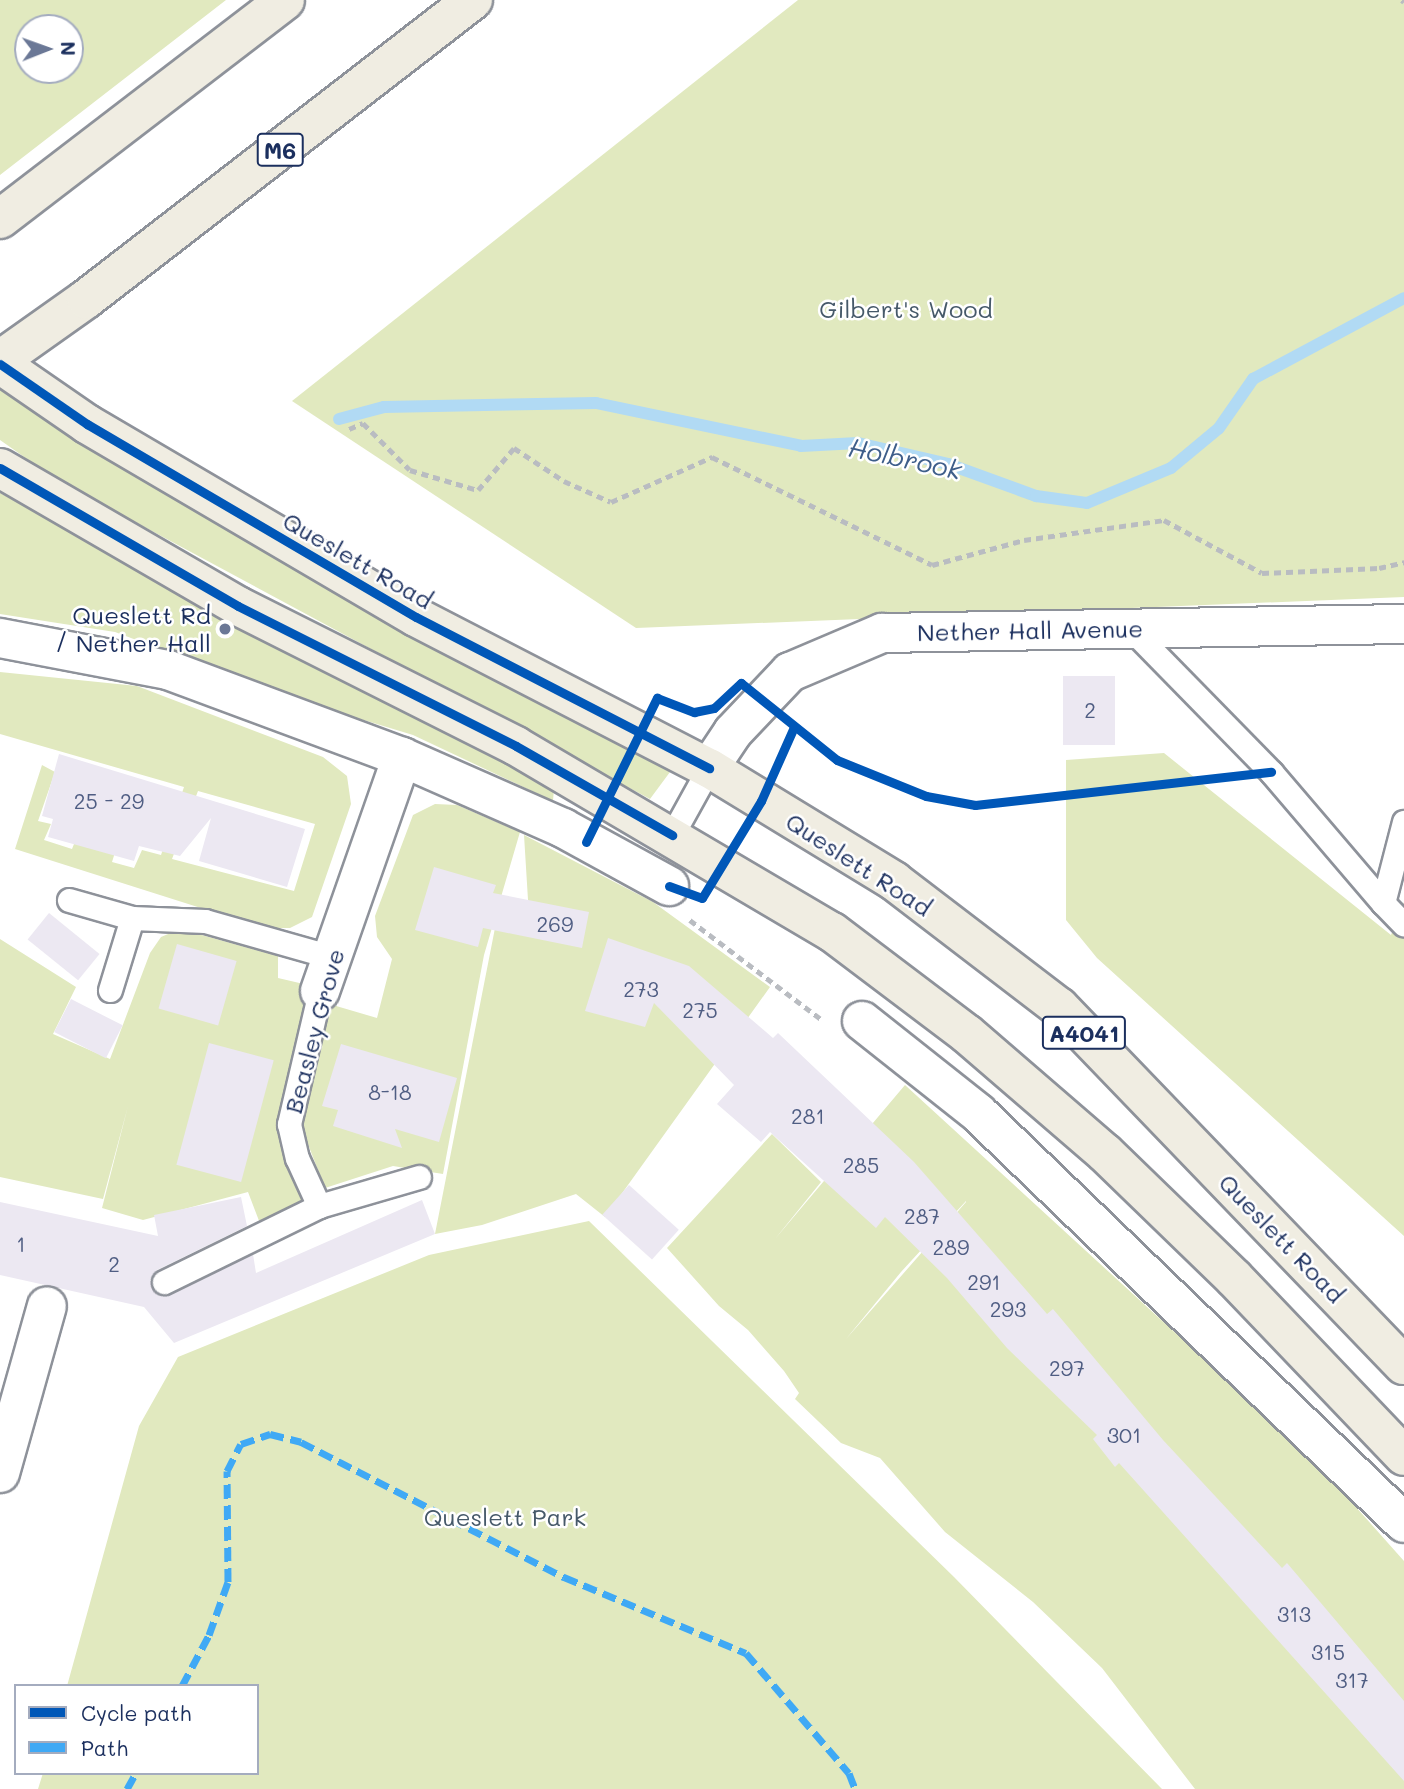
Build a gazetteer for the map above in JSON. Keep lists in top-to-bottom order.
{
  "streets": {
    "highway": ["M6", "Queslett Road", "A4041"],
    "street": ["Nether Hall Avenue", "Beasley Grove"]
  },
  "crossings": [
    ["M6", "Queslett Road"],
    ["Queslett Road", "Nether Hall Avenue"]
  ],
  "water": ["Holbrook"],
  "parks": ["Gilbert's Wood", "Queslett Park"],
  "places": ["Queslett Rd / Nether Hall"],
  "house_numbers": [
    "2",
    "25 - 29",
    "269",
    "273",
    "275",
    "8-18",
    "281",
    "285",
    "287",
    "1",
    "289",
    "2",
    "291",
    "293",
    "297",
    "301",
    "313",
    "315",
    "317"
  ],
  "legend": ["Cycle path", "Path"],
  "north": "right"
}
